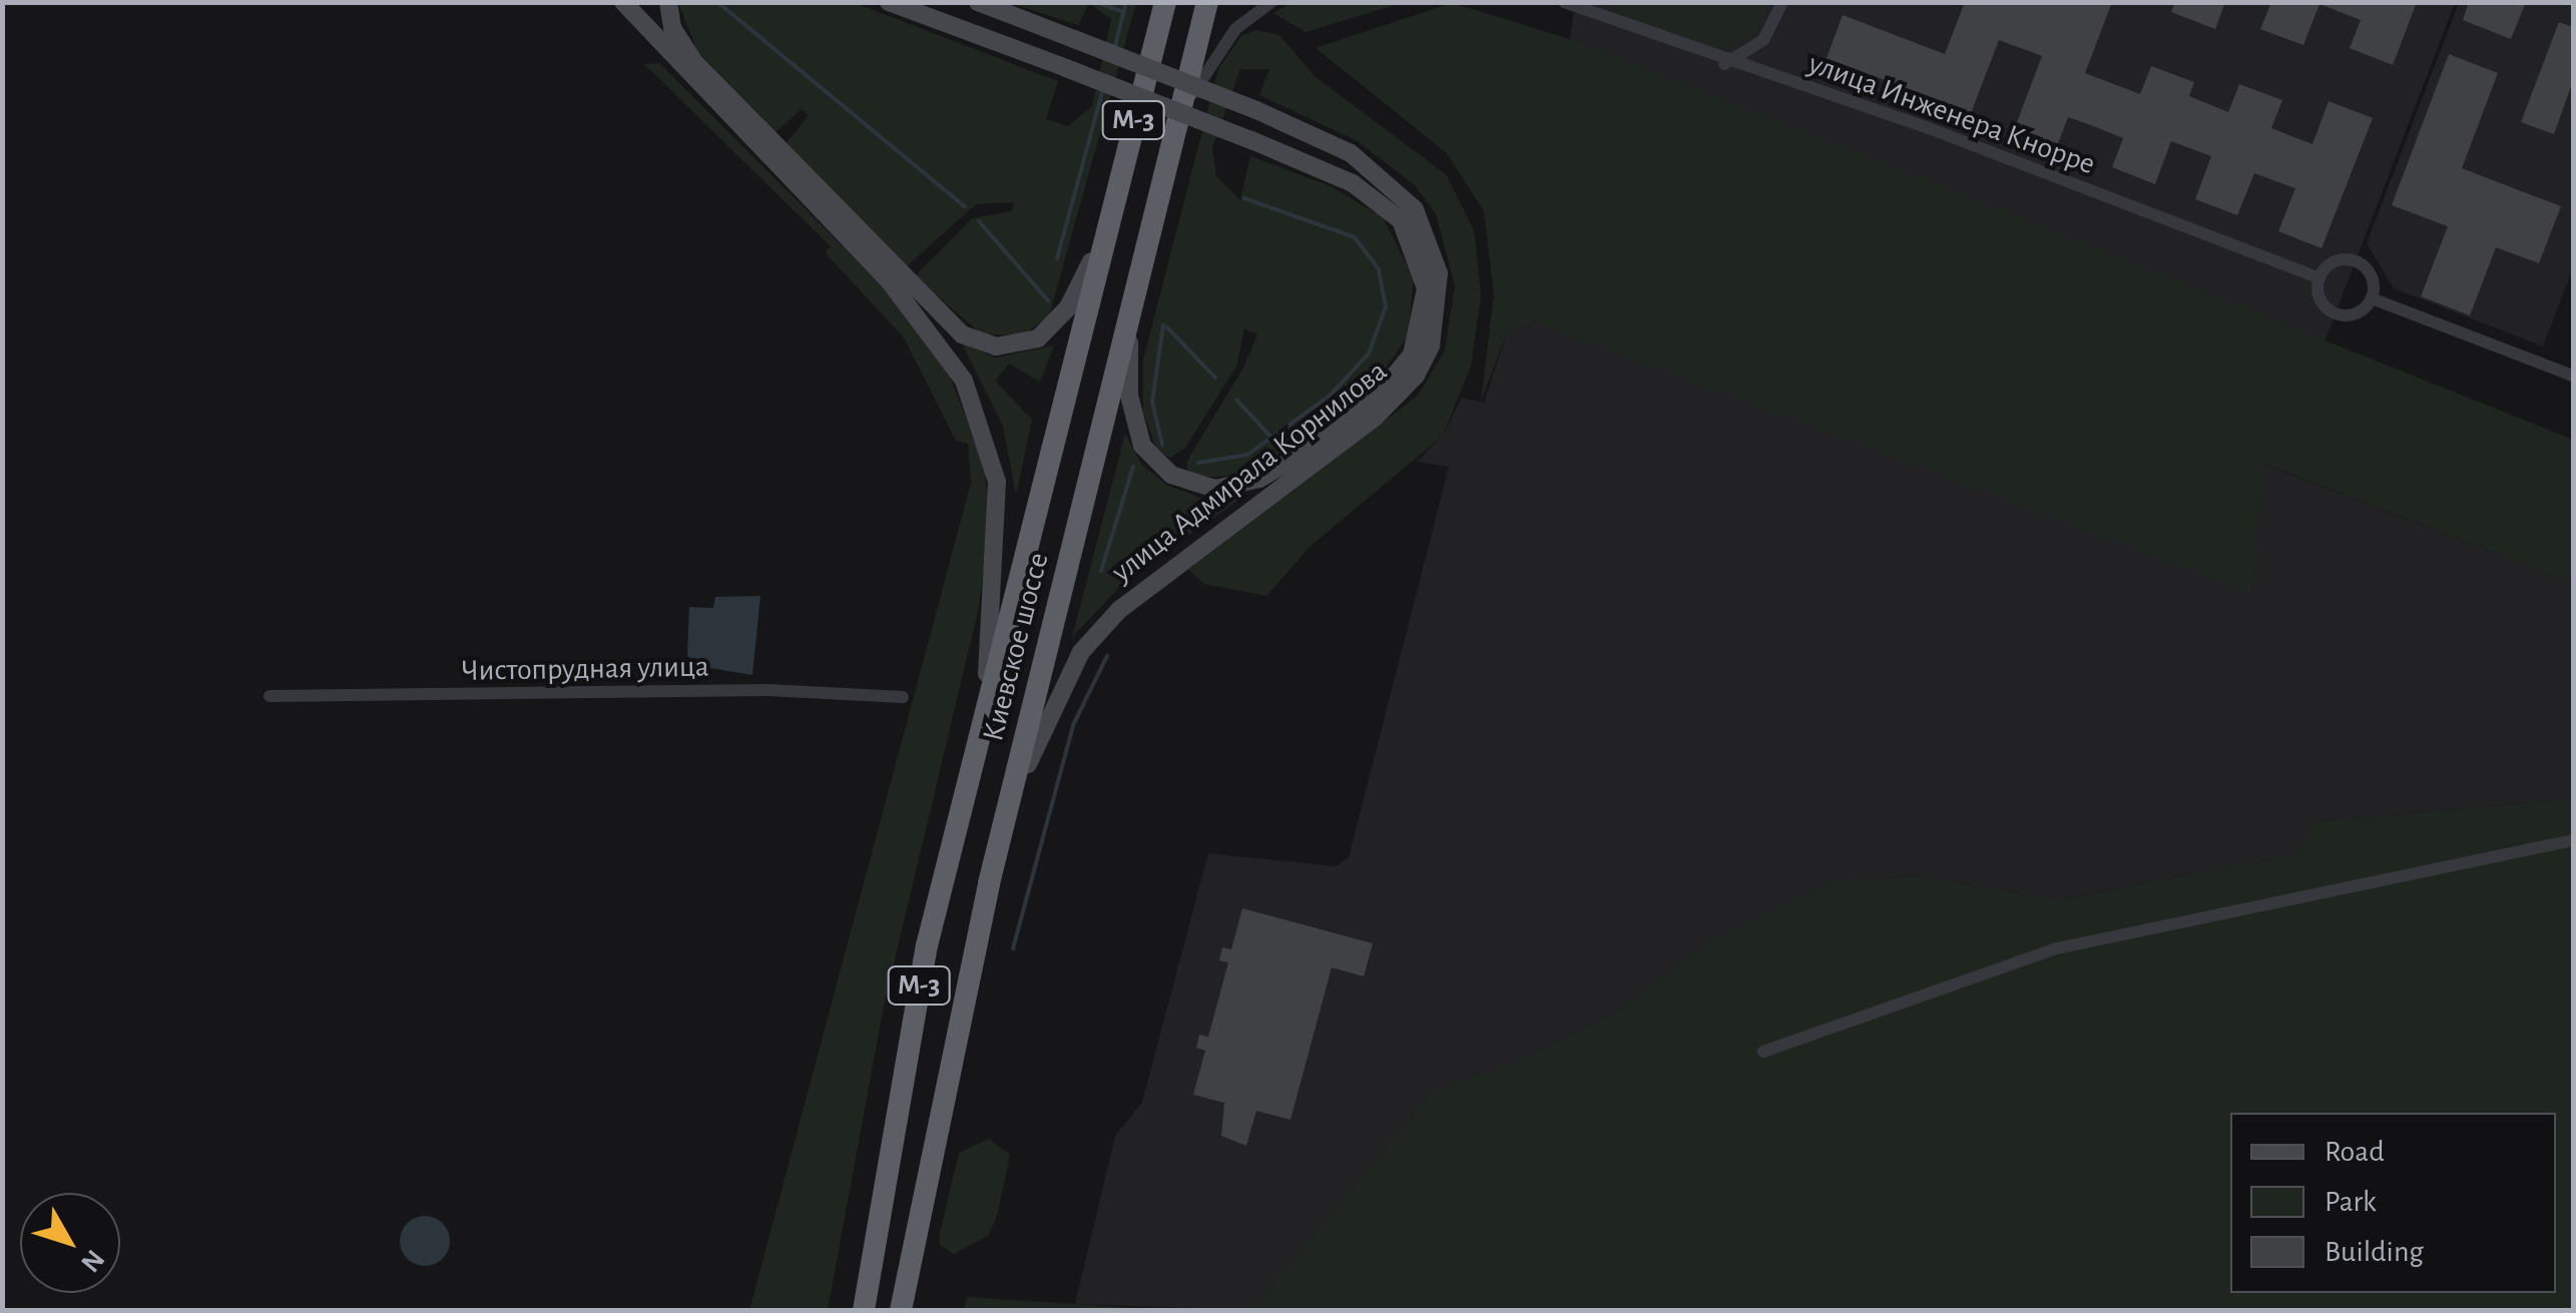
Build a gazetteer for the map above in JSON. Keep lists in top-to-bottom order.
{
  "streets": {
    "highway": ["М-3", "Киевское шоссе"],
    "main road": ["улица Адмирала Корнилова"],
    "street": ["улица Инженера Кнорре", "Чистопрудная улица"]
  },
  "crossings": [
    ["улица Адмирала Корнилова", "Киевское шоссе"]
  ],
  "legend": ["Road", "Park", "Building"],
  "north": "bottom right"
}
